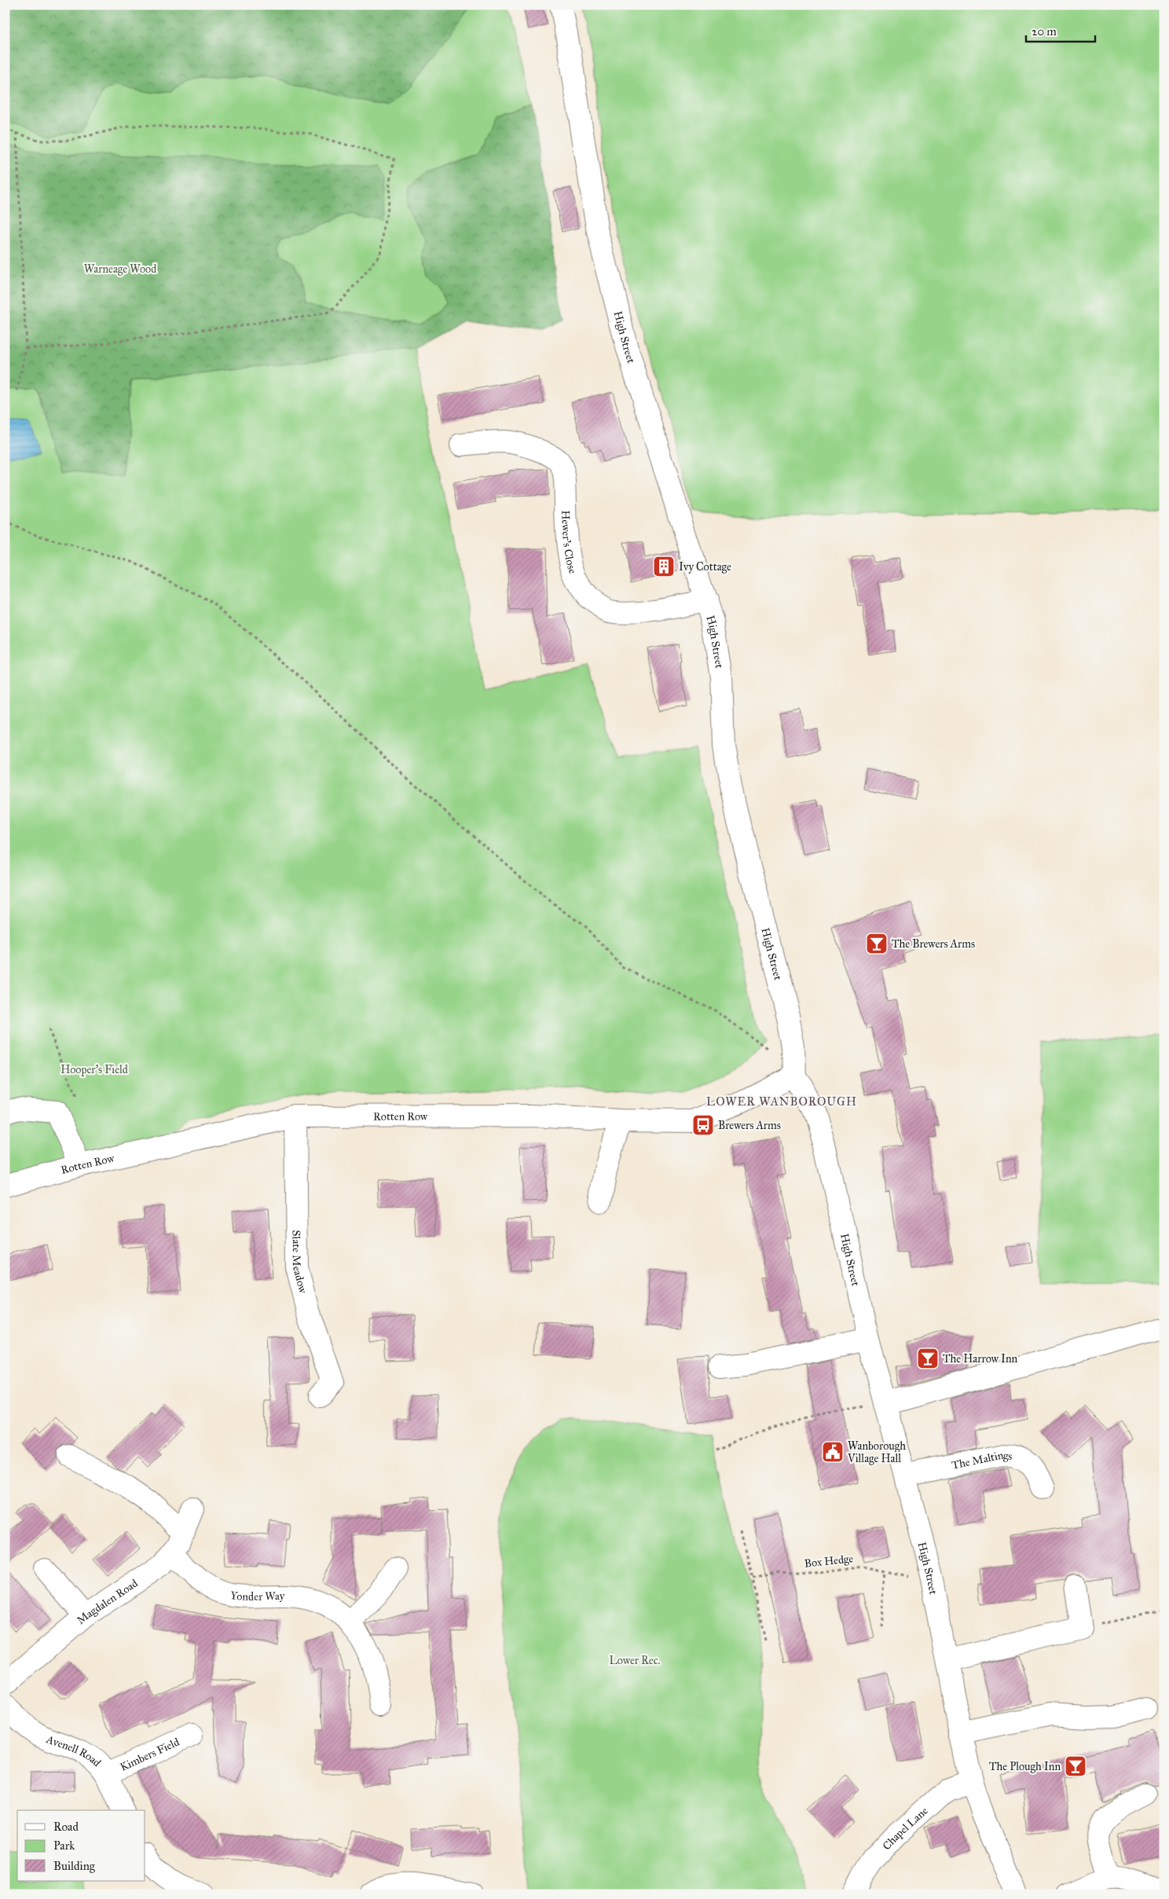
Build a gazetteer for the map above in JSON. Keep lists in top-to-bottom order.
{
  "streets": {
    "street": [
      "High Street",
      "Hewer's Close",
      "Rotten Row",
      "Slate Meadow",
      "The Maltings",
      "Yonder Way",
      "Magdalen Road",
      "Avenell Road",
      "Kimbers Field",
      "Chapel Lane"
    ],
    "path": ["Box Hedge"]
  },
  "crossings": [
    ["High Street", "Hewer's Close"],
    ["High Street", "Rotten Row"],
    ["High Street", "The Maltings"],
    ["High Street", "Box Hedge"],
    ["High Street", "Chapel Lane"],
    ["Rotten Row", "Slate Meadow"],
    ["Yonder Way", "Magdalen Road"],
    ["Avenell Road", "Kimbers Field"]
  ],
  "districts": ["LOWER WANBOROUGH"],
  "parks": ["Warneage Wood", "Hooper's Field", "Lower Rec."],
  "places": {
    "building": ["Ivy Cottage"],
    "bar": ["The Brewers Arms", "The Harrow Inn", "The Plough Inn"],
    "bus stop": ["Brewers Arms"],
    "public building": ["Wanborough Village Hall"]
  },
  "legend": ["Road", "Park", "Building"],
  "scale_bar": "20 m"
}
